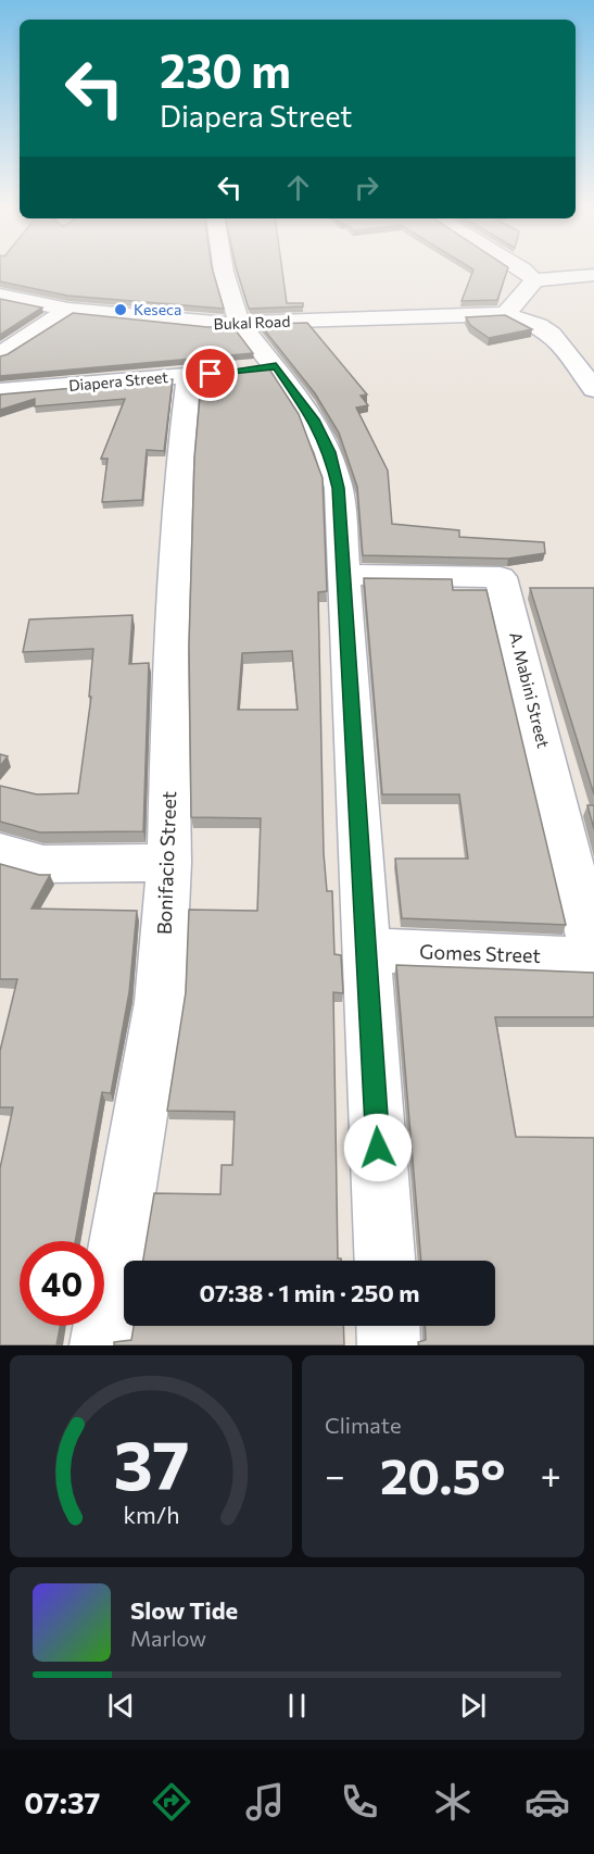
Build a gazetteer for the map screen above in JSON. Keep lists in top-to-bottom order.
{
  "streets": {
    "street": [
      "Bukal Road",
      "Diapera Street",
      "A. Mabini Street",
      "Bonifacio Street",
      "Gomes Street"
    ]
  },
  "crossings": [
    ["Diapera Street", "Bonifacio Street"],
    ["A. Mabini Street", "Gomes Street"]
  ],
  "places": ["Keseca"],
  "page": {
    "turn": ["230 m", "Diapera Street"],
    "limit": "40",
    "trip": "07:38 · 1 min · 250 m",
    "tile": "Climate",
    "heat": ["−", "20.5°", "+"],
    "song": ["Slow Tide", "Marlow"],
    "tabs": "07:37",
    "gauge": ["37", "km/h"]
  }
}
